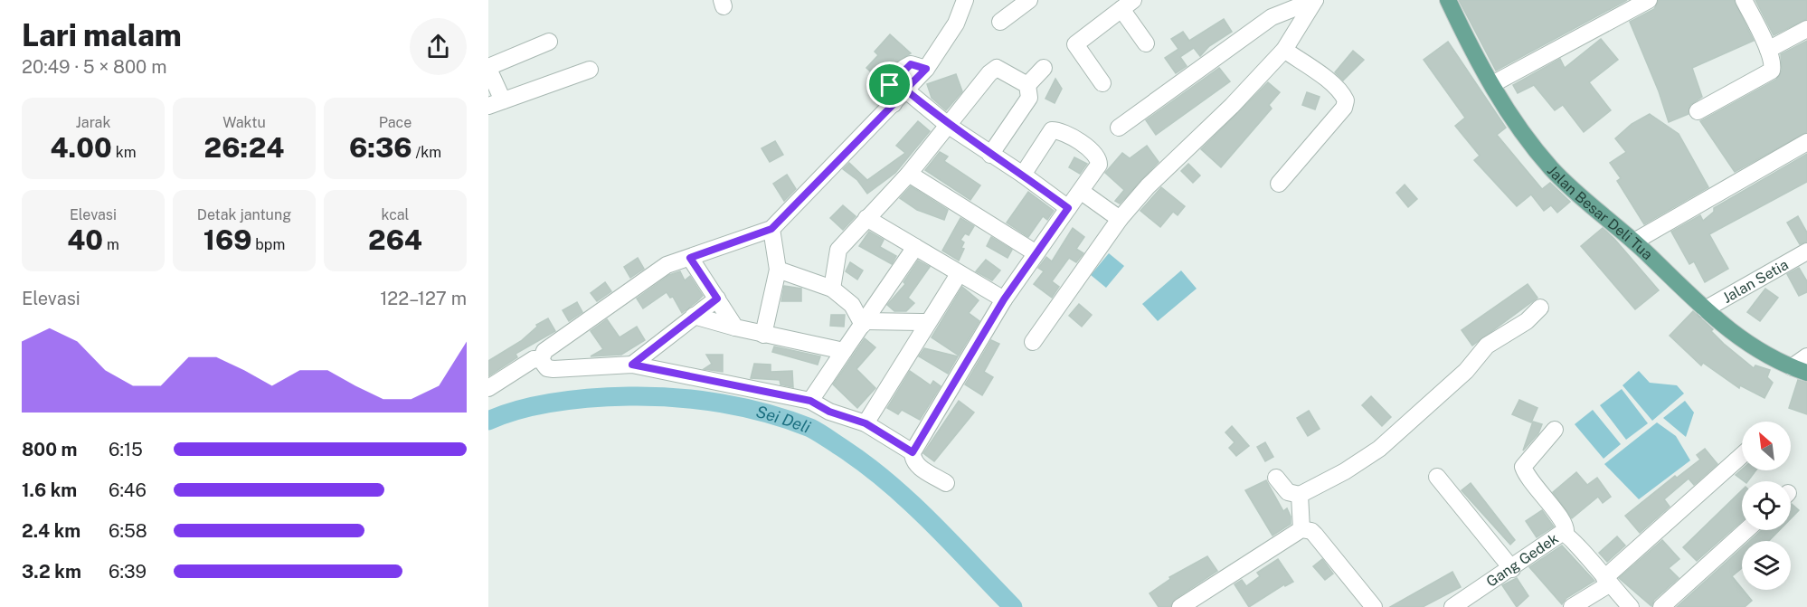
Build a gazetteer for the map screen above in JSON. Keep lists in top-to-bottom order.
{
  "streets": {
    "main road": ["Jalan Besar Deli Tua"],
    "street": ["Jalan Setia", "Gang Gedek"]
  },
  "crossings": [
    ["Jalan Besar Deli Tua", "Jalan Setia"]
  ],
  "water": ["Sei Deli"],
  "north": "top left",
  "page": {
    "heading": ["Lari malam", "20:49 · 5 × 800 m"],
    "stats": [
      ["Jarak", "4.00 km"],
      ["Waktu", "26:24"],
      ["Pace", "6:36 /km"],
      ["Elevasi", "40 m"],
      ["Detak jantung", "169 bpm"],
      ["kcal", "264"]
    ],
    "chart": ["Elevasi", "122–127 m"],
    "list": [
      {
        "name": "800 m",
        "note": "6:15"
      },
      {
        "name": "1.6 km",
        "note": "6:46"
      },
      {
        "name": "2.4 km",
        "note": "6:58"
      },
      {
        "name": "3.2 km",
        "note": "6:39"
      }
    ]
  }
}
